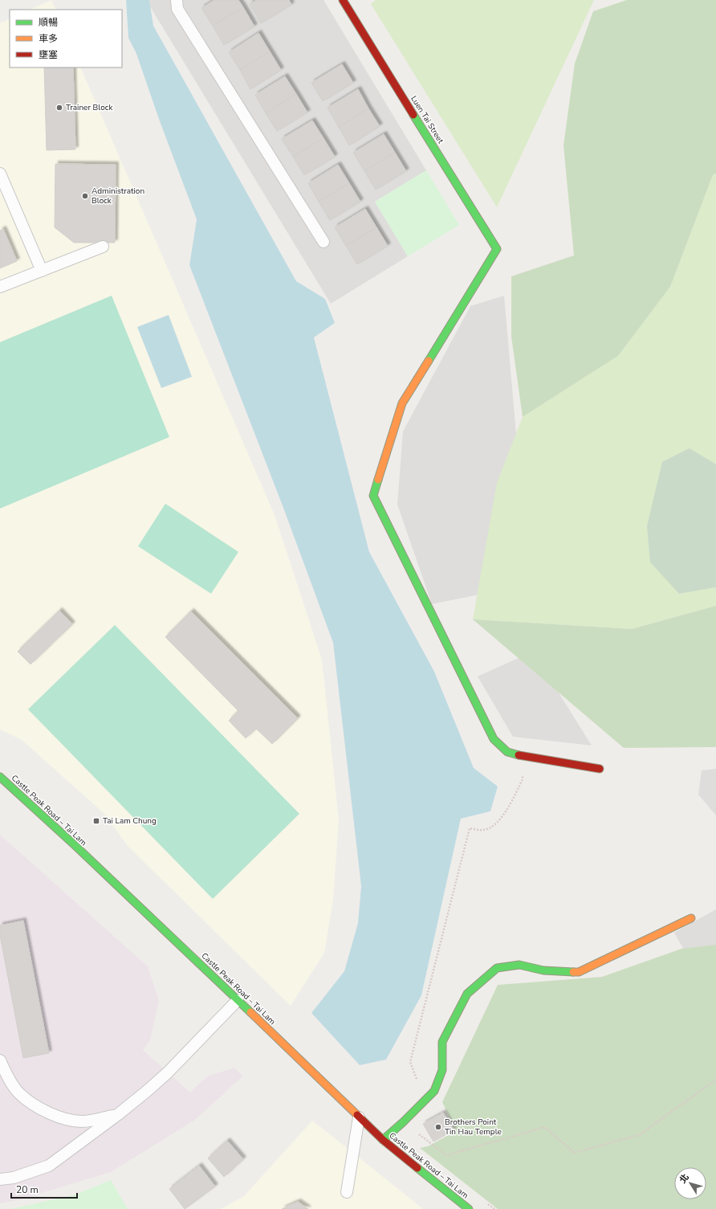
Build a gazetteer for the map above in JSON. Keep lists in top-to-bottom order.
{
  "streets": {
    "street": ["Luen Tai Street", "Castle Peak Road – Tai Lam"]
  },
  "places": {
    "other": ["Trainer Block", "Administration Block", "Brothers Point Tin Hau Temple"],
    "transit": ["Tai Lam Chung"]
  },
  "legend": ["順暢", "車多", "壅塞"],
  "scale_bar": "20 m",
  "north": "top left"
}
